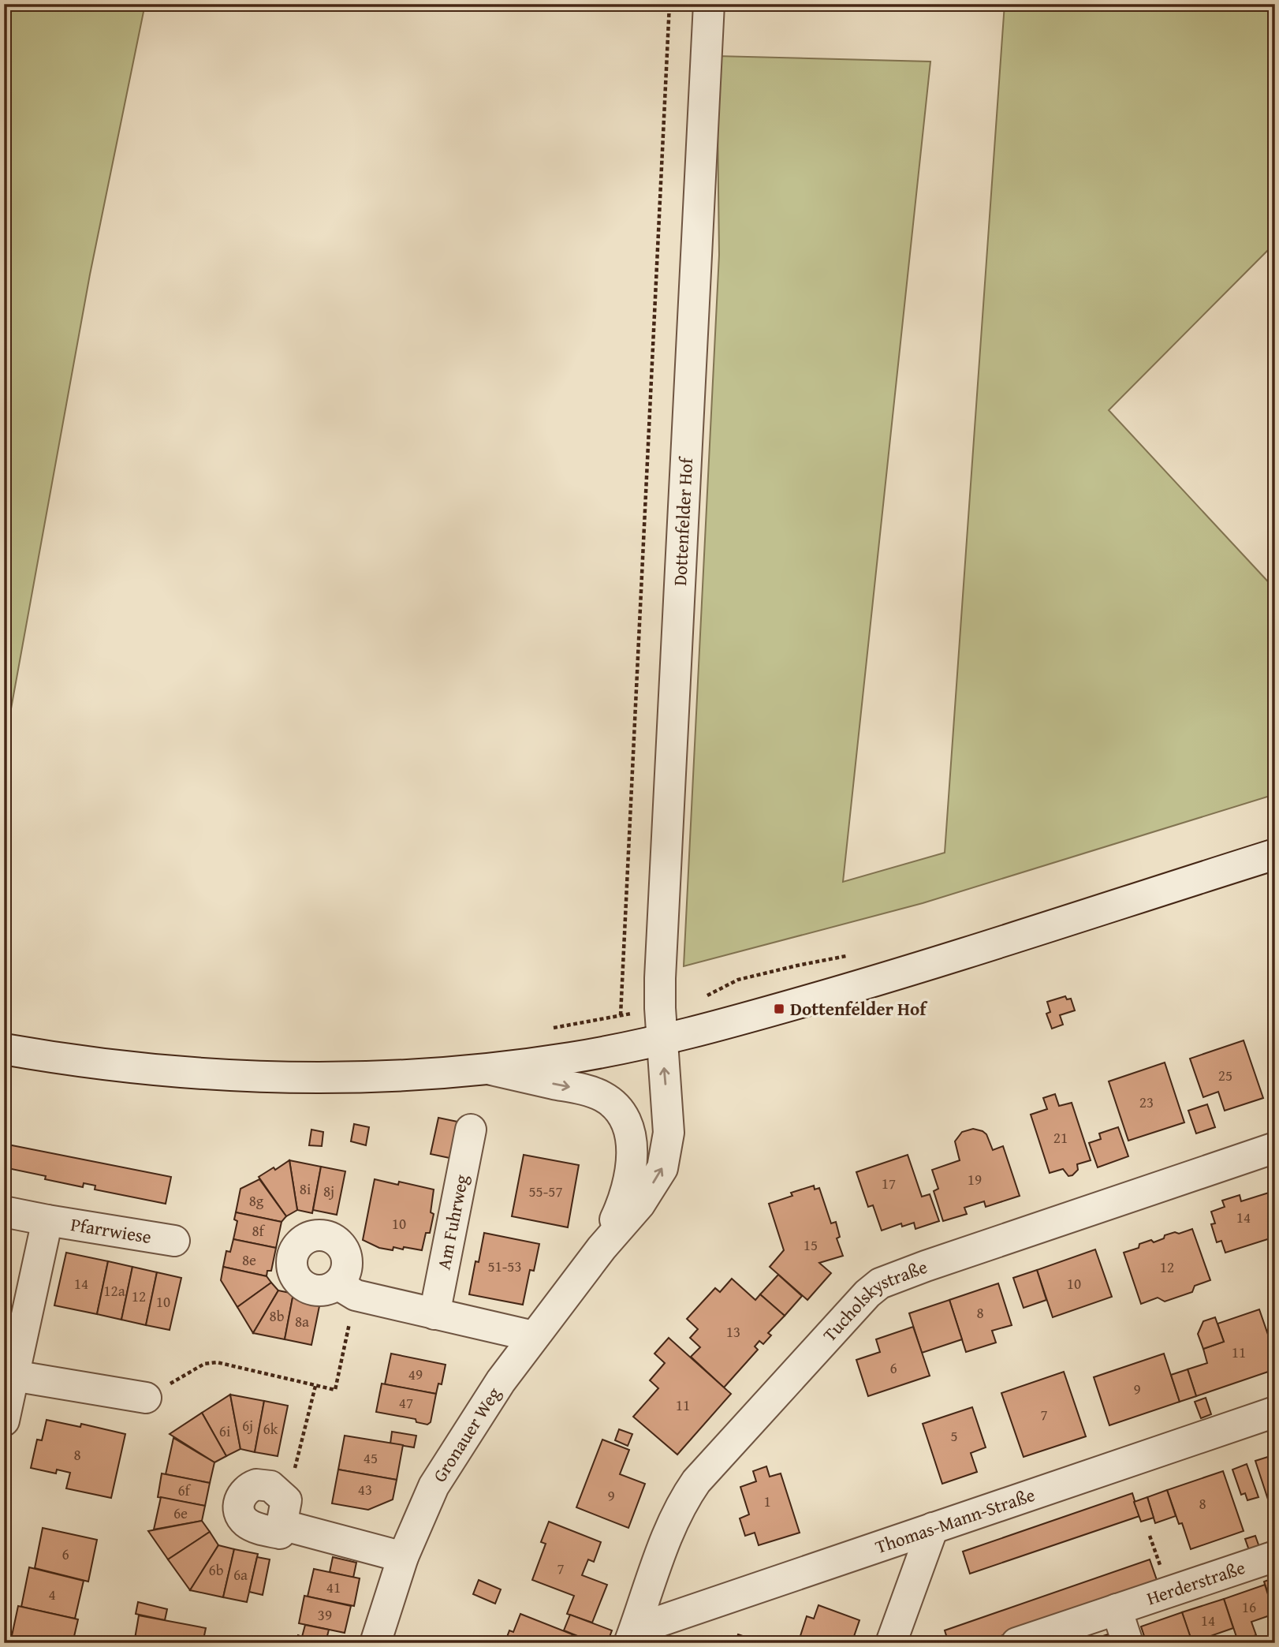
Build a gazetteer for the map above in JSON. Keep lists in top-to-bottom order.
{
  "streets": {
    "street": [
      "Dottenfelder Hof",
      "Am Fuhrweg",
      "Pfarrwiese",
      "Tucholskystraße",
      "Gronauer Weg",
      "Thomas-Mann-Straße",
      "Herderstraße"
    ]
  },
  "crossings": [
    ["Dottenfelder Hof", "Gronauer Weg"],
    ["Tucholskystraße", "Thomas-Mann-Straße"]
  ],
  "places": {
    "transit": ["Dottenfelder Hof"]
  },
  "house_numbers": [
    "25",
    "23",
    "21",
    "19",
    "17",
    "8i",
    "8j",
    "55-57",
    "8g",
    "14",
    "10",
    "8f",
    "15",
    "8e",
    "51-53",
    "12",
    "14",
    "10",
    "12a",
    "12",
    "10",
    "8",
    "8b",
    "8a",
    "13",
    "11",
    "6",
    "49",
    "9",
    "47",
    "11",
    "7",
    "6j",
    "6k",
    "6i",
    "5",
    "8",
    "45",
    "43",
    "6f",
    "9",
    "1",
    "8",
    "6e",
    "6",
    "7",
    "6b",
    "6a",
    "41",
    "4",
    "16",
    "39",
    "14"
  ]
}
